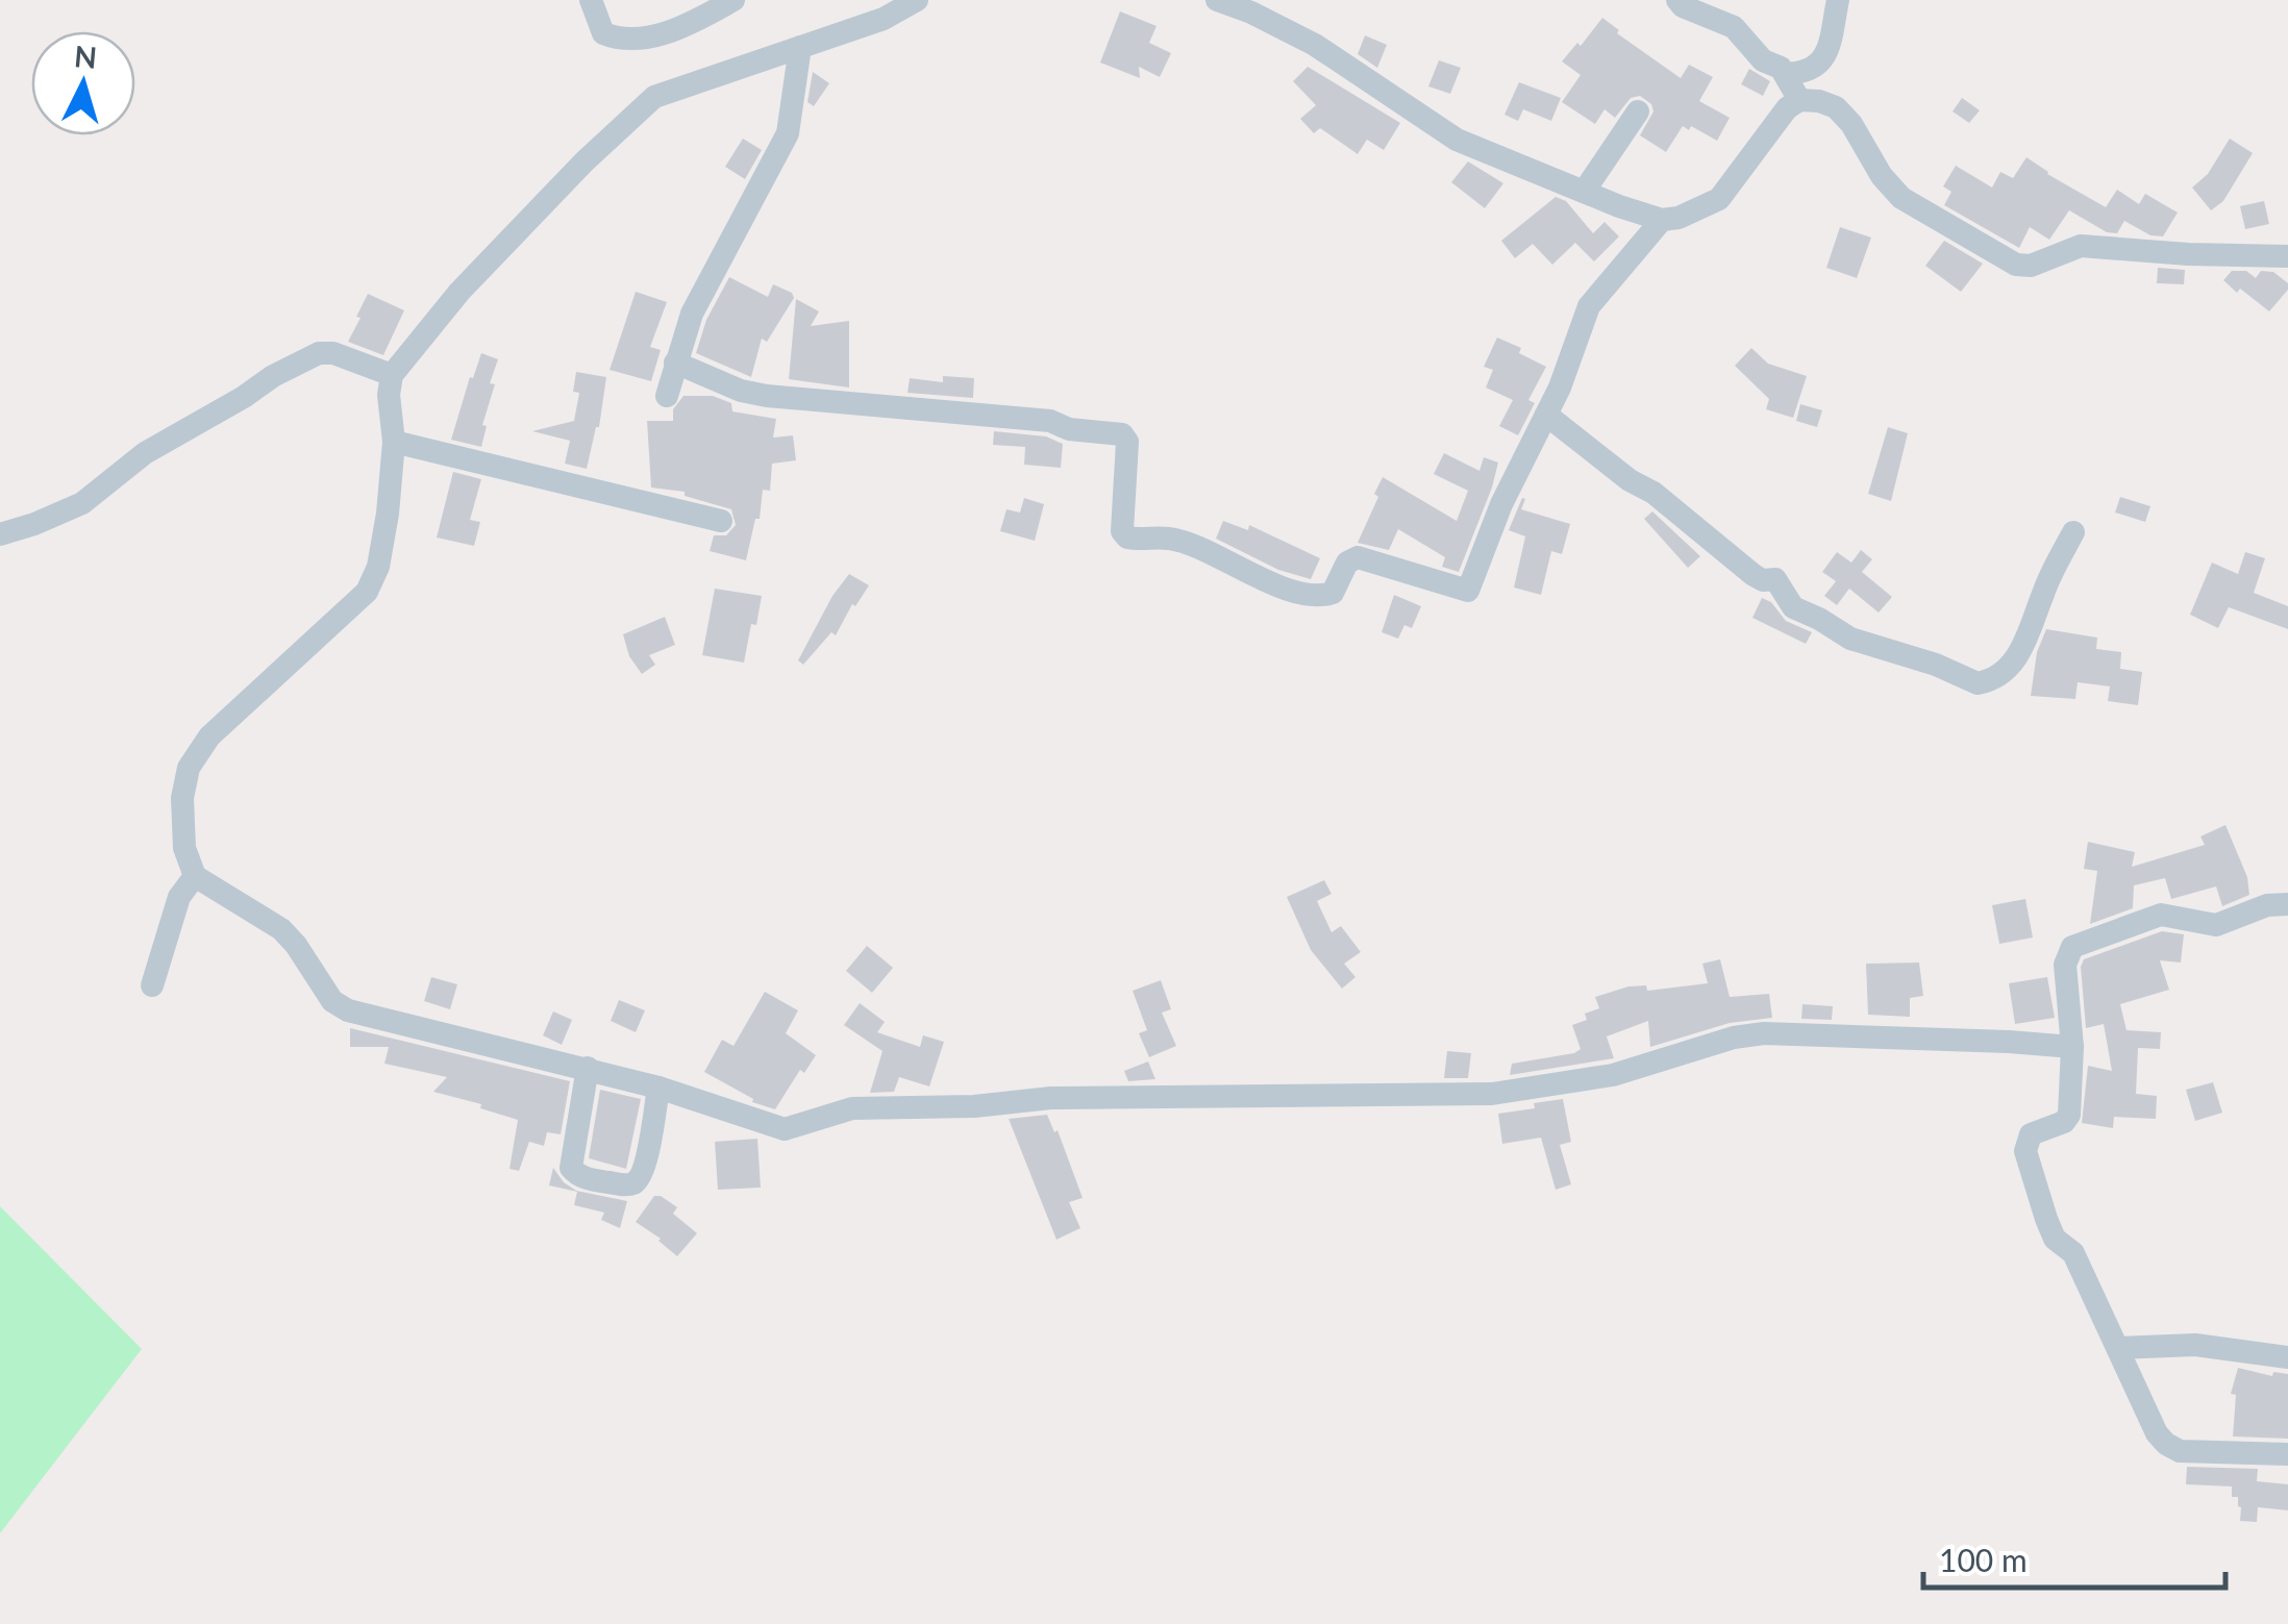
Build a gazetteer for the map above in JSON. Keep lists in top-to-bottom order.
{
  "scale_bar": "100 m",
  "north": "top"
}
